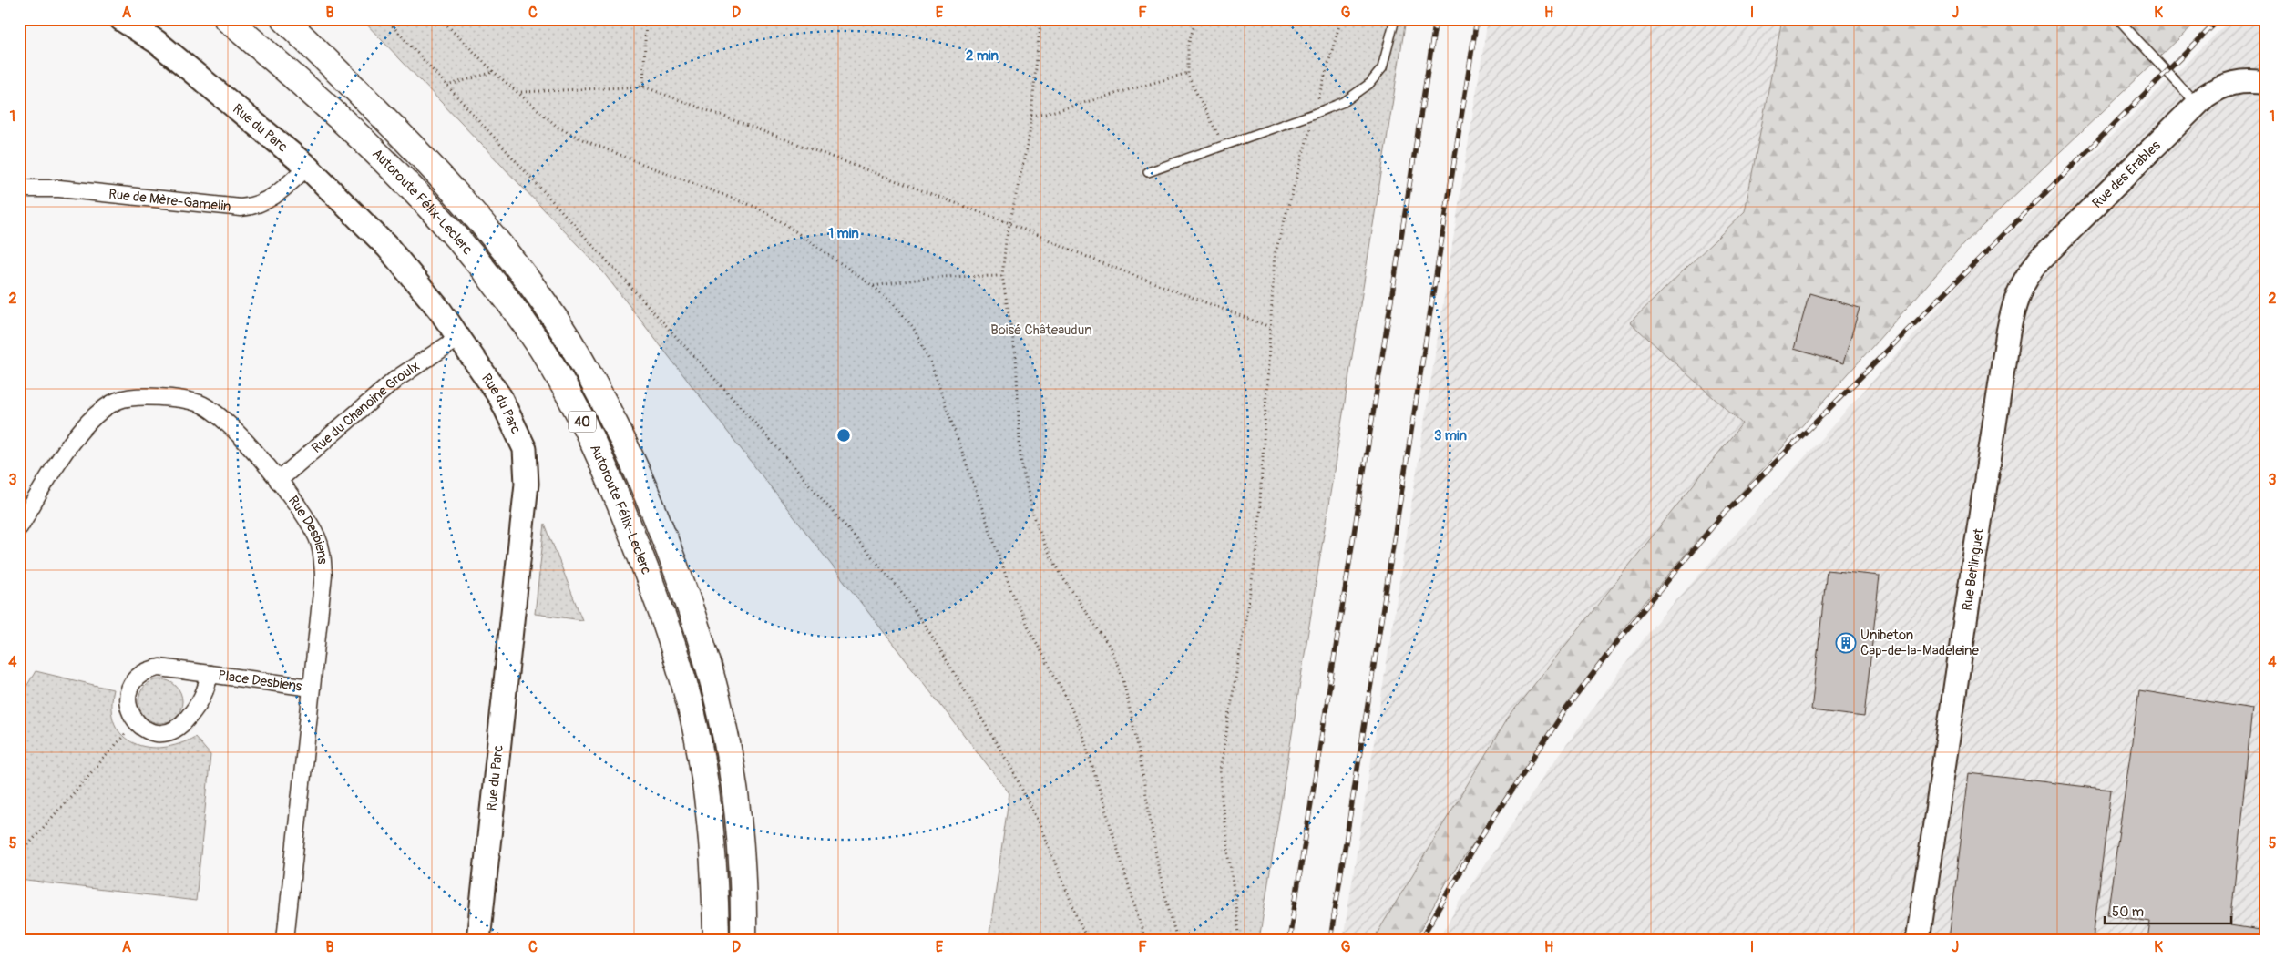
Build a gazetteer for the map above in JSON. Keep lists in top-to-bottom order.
{
  "streets": {
    "highway": ["Autoroute Félix-Leclerc", "40"],
    "street": [
      "Rue du Parc",
      "Rue des Érables",
      "Rue de Mère-Gamelin",
      "Rue du Chanoine Groulx",
      "Rue Desbiens",
      "Rue Berlinguet",
      "Place Desbiens"
    ]
  },
  "crossings": [
    ["Rue du Parc", "Rue de Mère-Gamelin"],
    ["Rue du Parc", "Rue du Chanoine Groulx"],
    ["Rue des Érables", "Rue Berlinguet"],
    ["Rue du Chanoine Groulx", "Rue Desbiens"],
    ["Rue Desbiens", "Place Desbiens"]
  ],
  "parks": ["Boisé Châteaudun"],
  "places": {
    "building": ["Unibeton Cap-de-la-Madeleine"]
  },
  "scale_bar": "50 m",
  "grid": {
    "columns": [
      "A",
      "B",
      "C",
      "D",
      "E",
      "F",
      "G",
      "H",
      "I",
      "J",
      "K"
    ],
    "rows": [
      "1",
      "2",
      "3",
      "4",
      "5"
    ]
  },
  "rings": ["2 min", "1 min", "3 min"]
}
